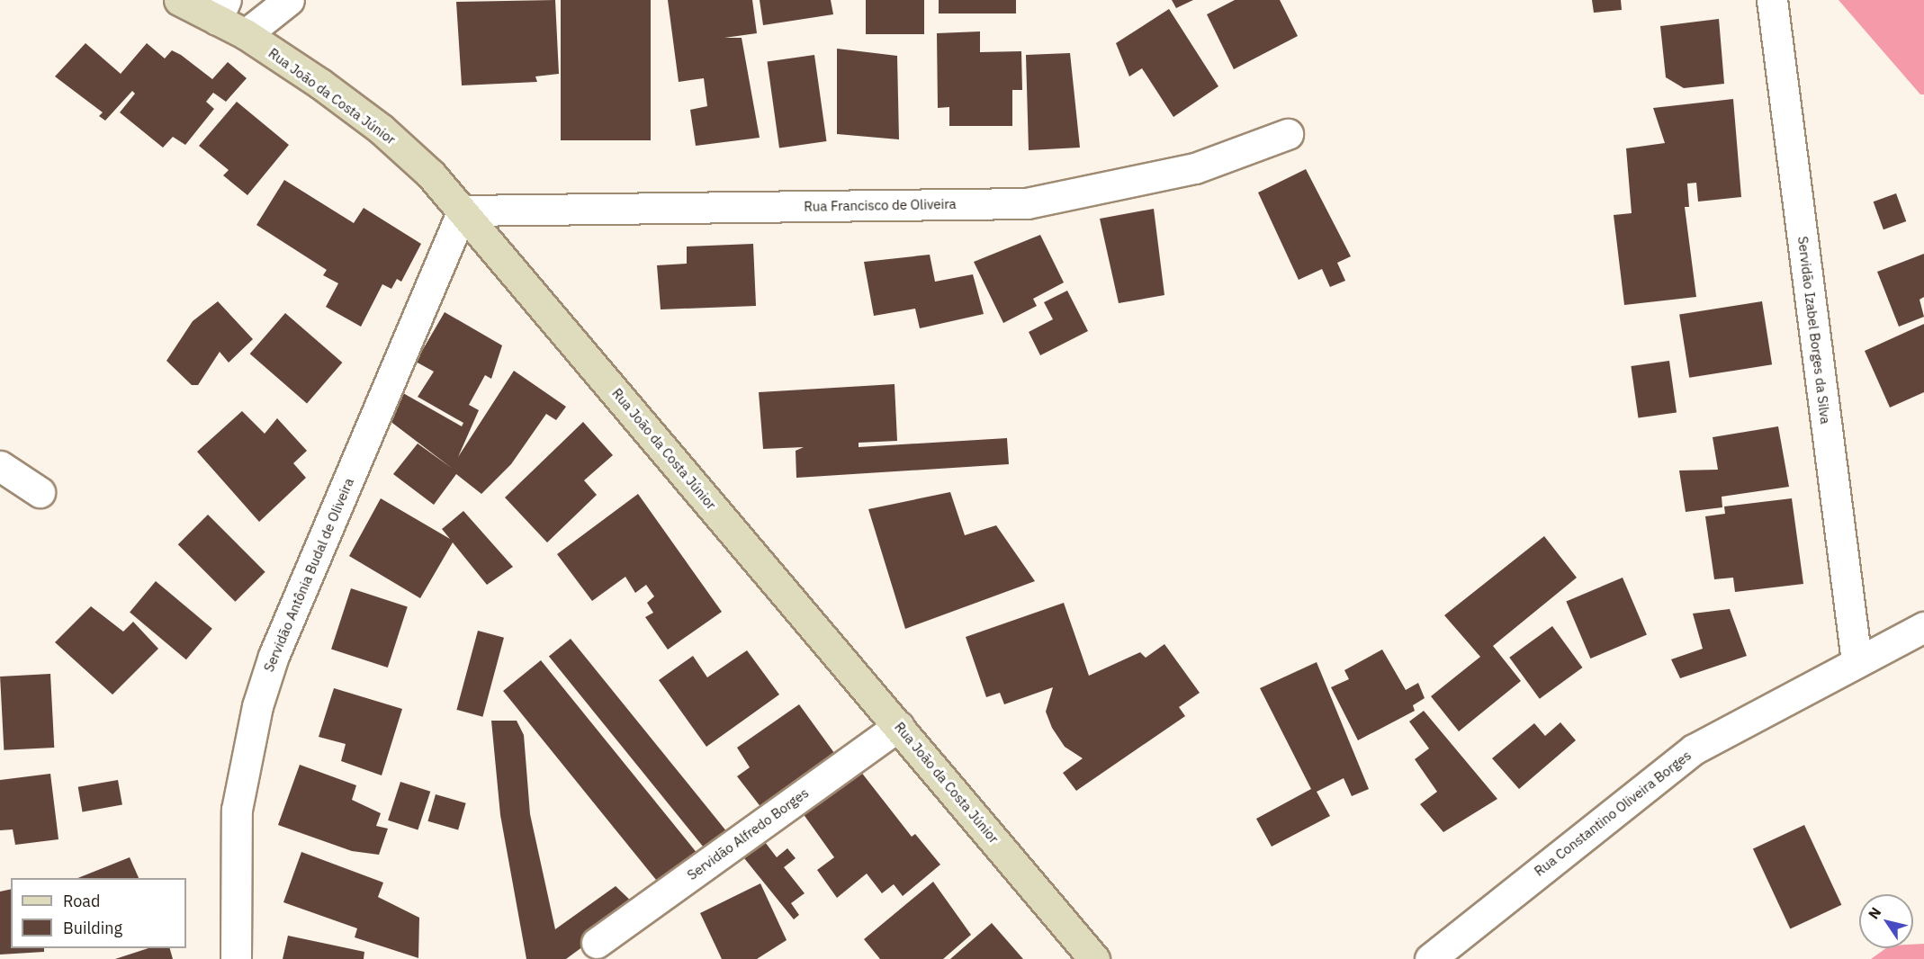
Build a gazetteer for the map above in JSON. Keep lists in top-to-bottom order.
{
  "streets": {
    "main road": ["Rua João da Costa Júnior"],
    "street": [
      "Rua Francisco de Oliveira",
      "Servidão Izabel Borges da Silva",
      "Servidão Antônia Budal de Oliveira",
      "Rua Constantino Oliveira Borges",
      "Servidão Alfredo Borges"
    ]
  },
  "crossings": [
    ["Rua João da Costa Júnior", "Rua Francisco de Oliveira"],
    ["Rua João da Costa Júnior", "Servidão Antônia Budal de Oliveira"],
    ["Rua João da Costa Júnior", "Servidão Alfredo Borges"],
    ["Rua Francisco de Oliveira", "Servidão Antônia Budal de Oliveira"],
    ["Servidão Izabel Borges da Silva", "Rua Constantino Oliveira Borges"]
  ],
  "legend": ["Road", "Building"],
  "north": "top left"
}
